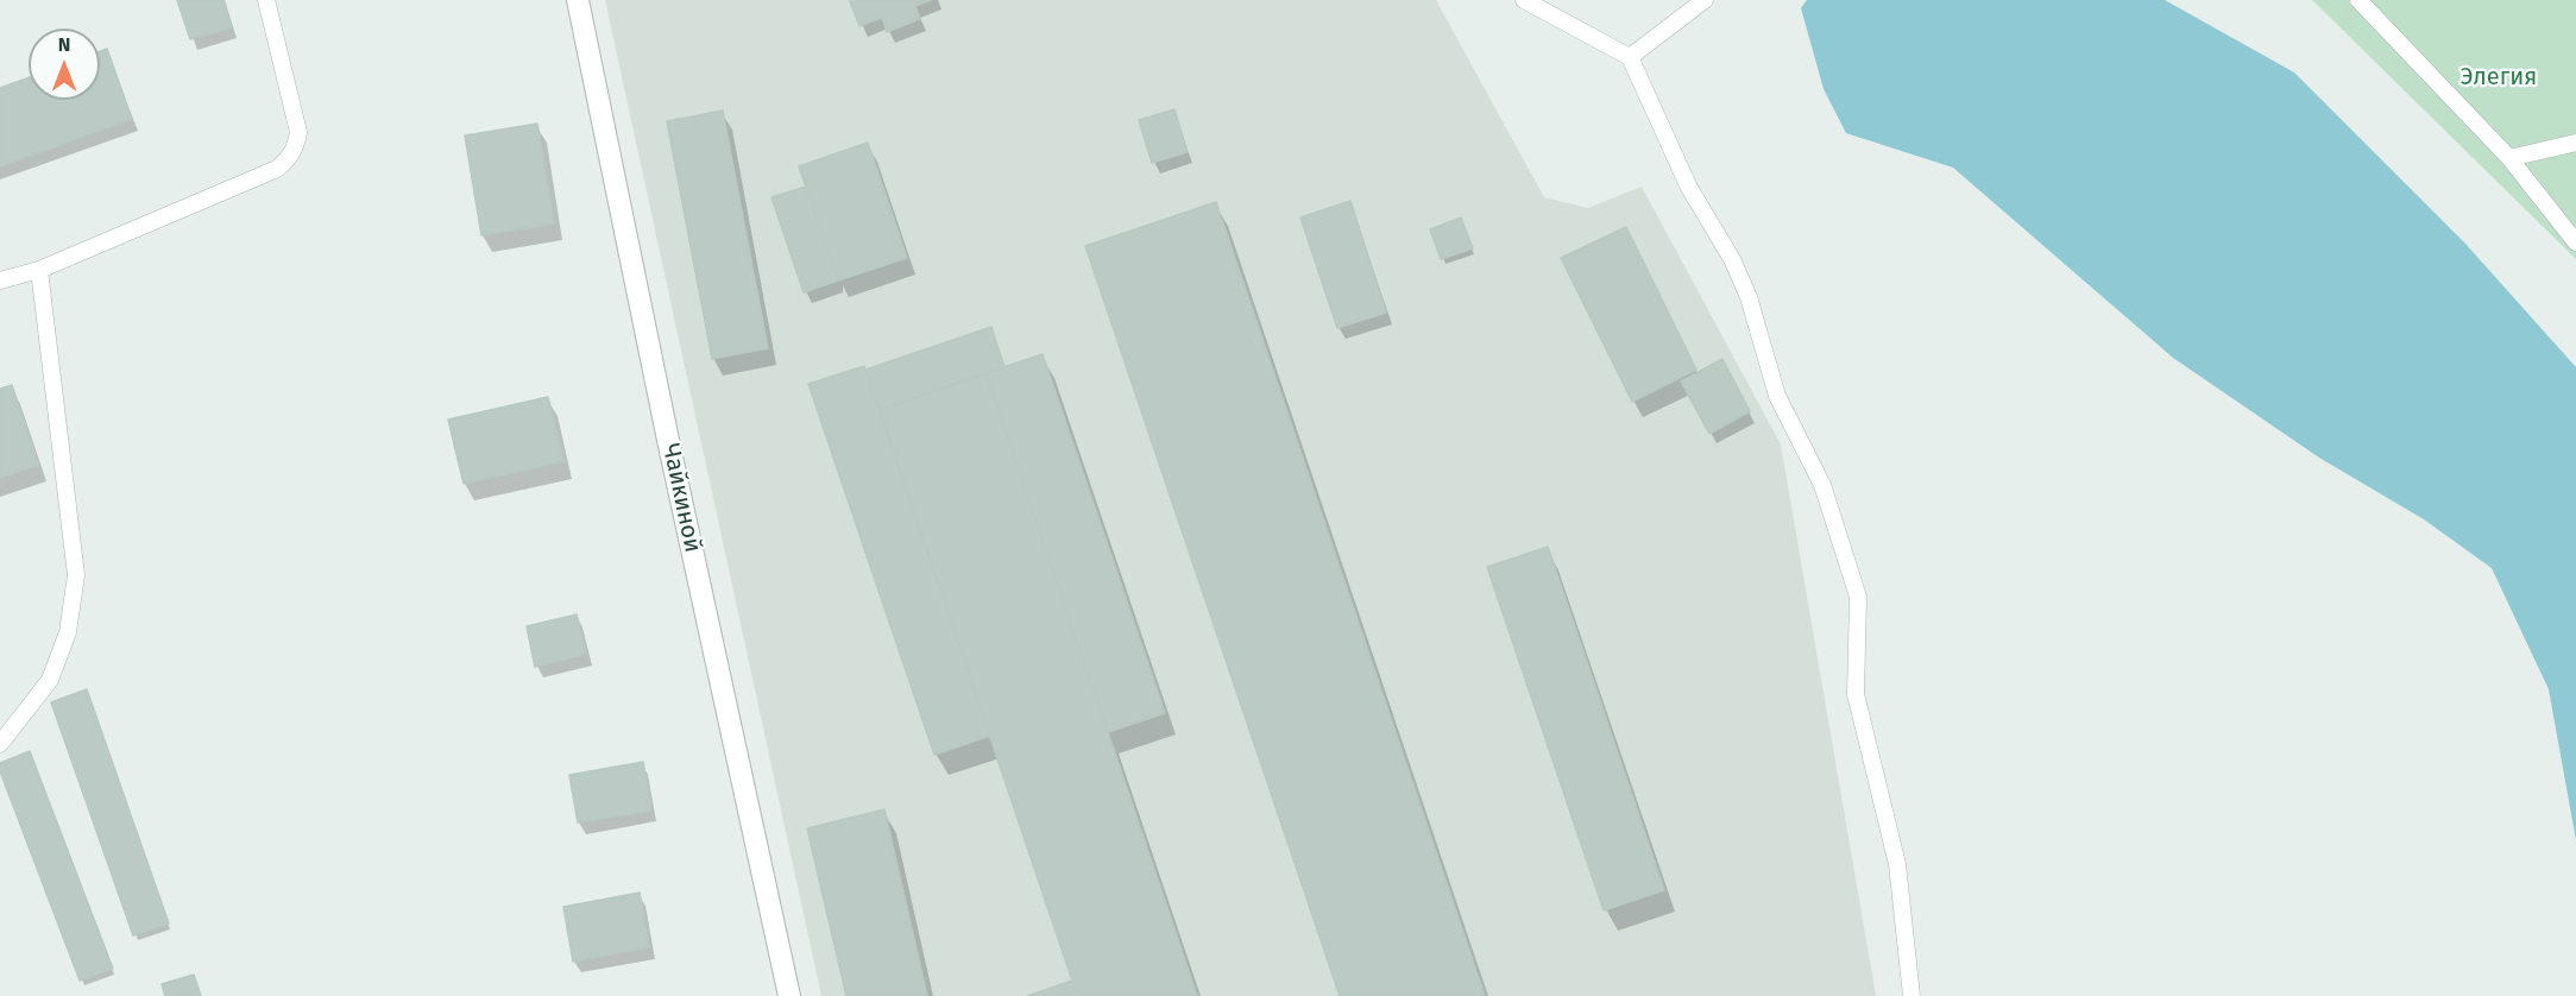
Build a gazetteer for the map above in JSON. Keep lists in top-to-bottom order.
{
  "streets": {
    "street": ["Чайкиной"]
  },
  "parks": ["Элегия"],
  "north": "top"
}
